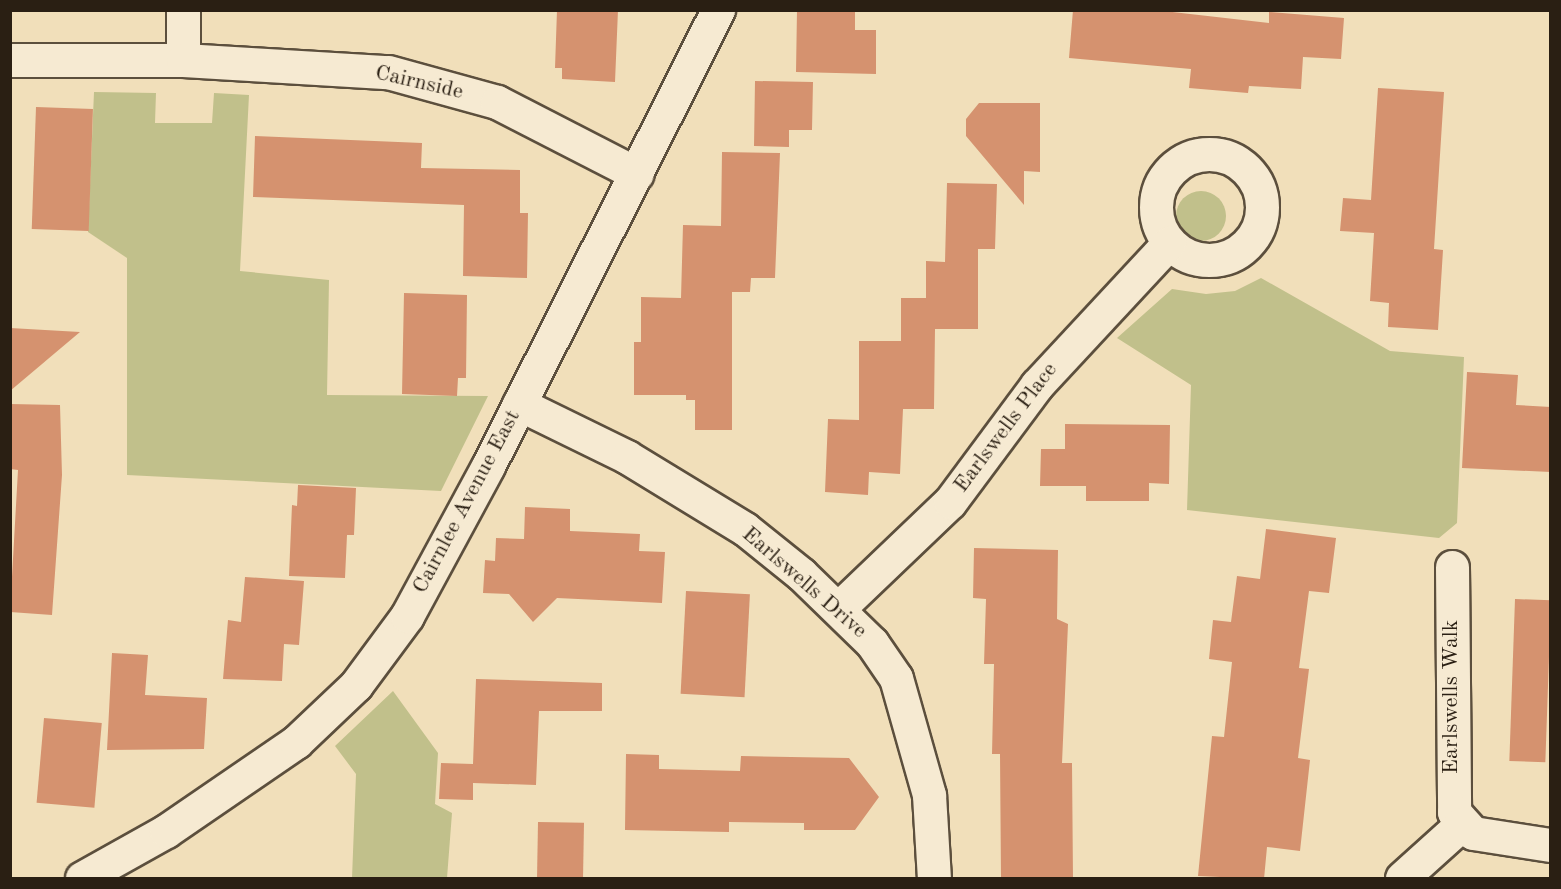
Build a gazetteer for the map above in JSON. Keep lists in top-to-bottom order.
{
  "streets": {
    "street": [
      "Cairnside",
      "Earlswells Place",
      "Cairnlee Avenue East",
      "Earlswells Drive",
      "Earlswells Walk"
    ]
  },
  "crossings": [
    ["Cairnside", "Cairnlee Avenue East"],
    ["Earlswells Place", "Earlswells Drive"],
    ["Cairnlee Avenue East", "Earlswells Drive"]
  ]
}
